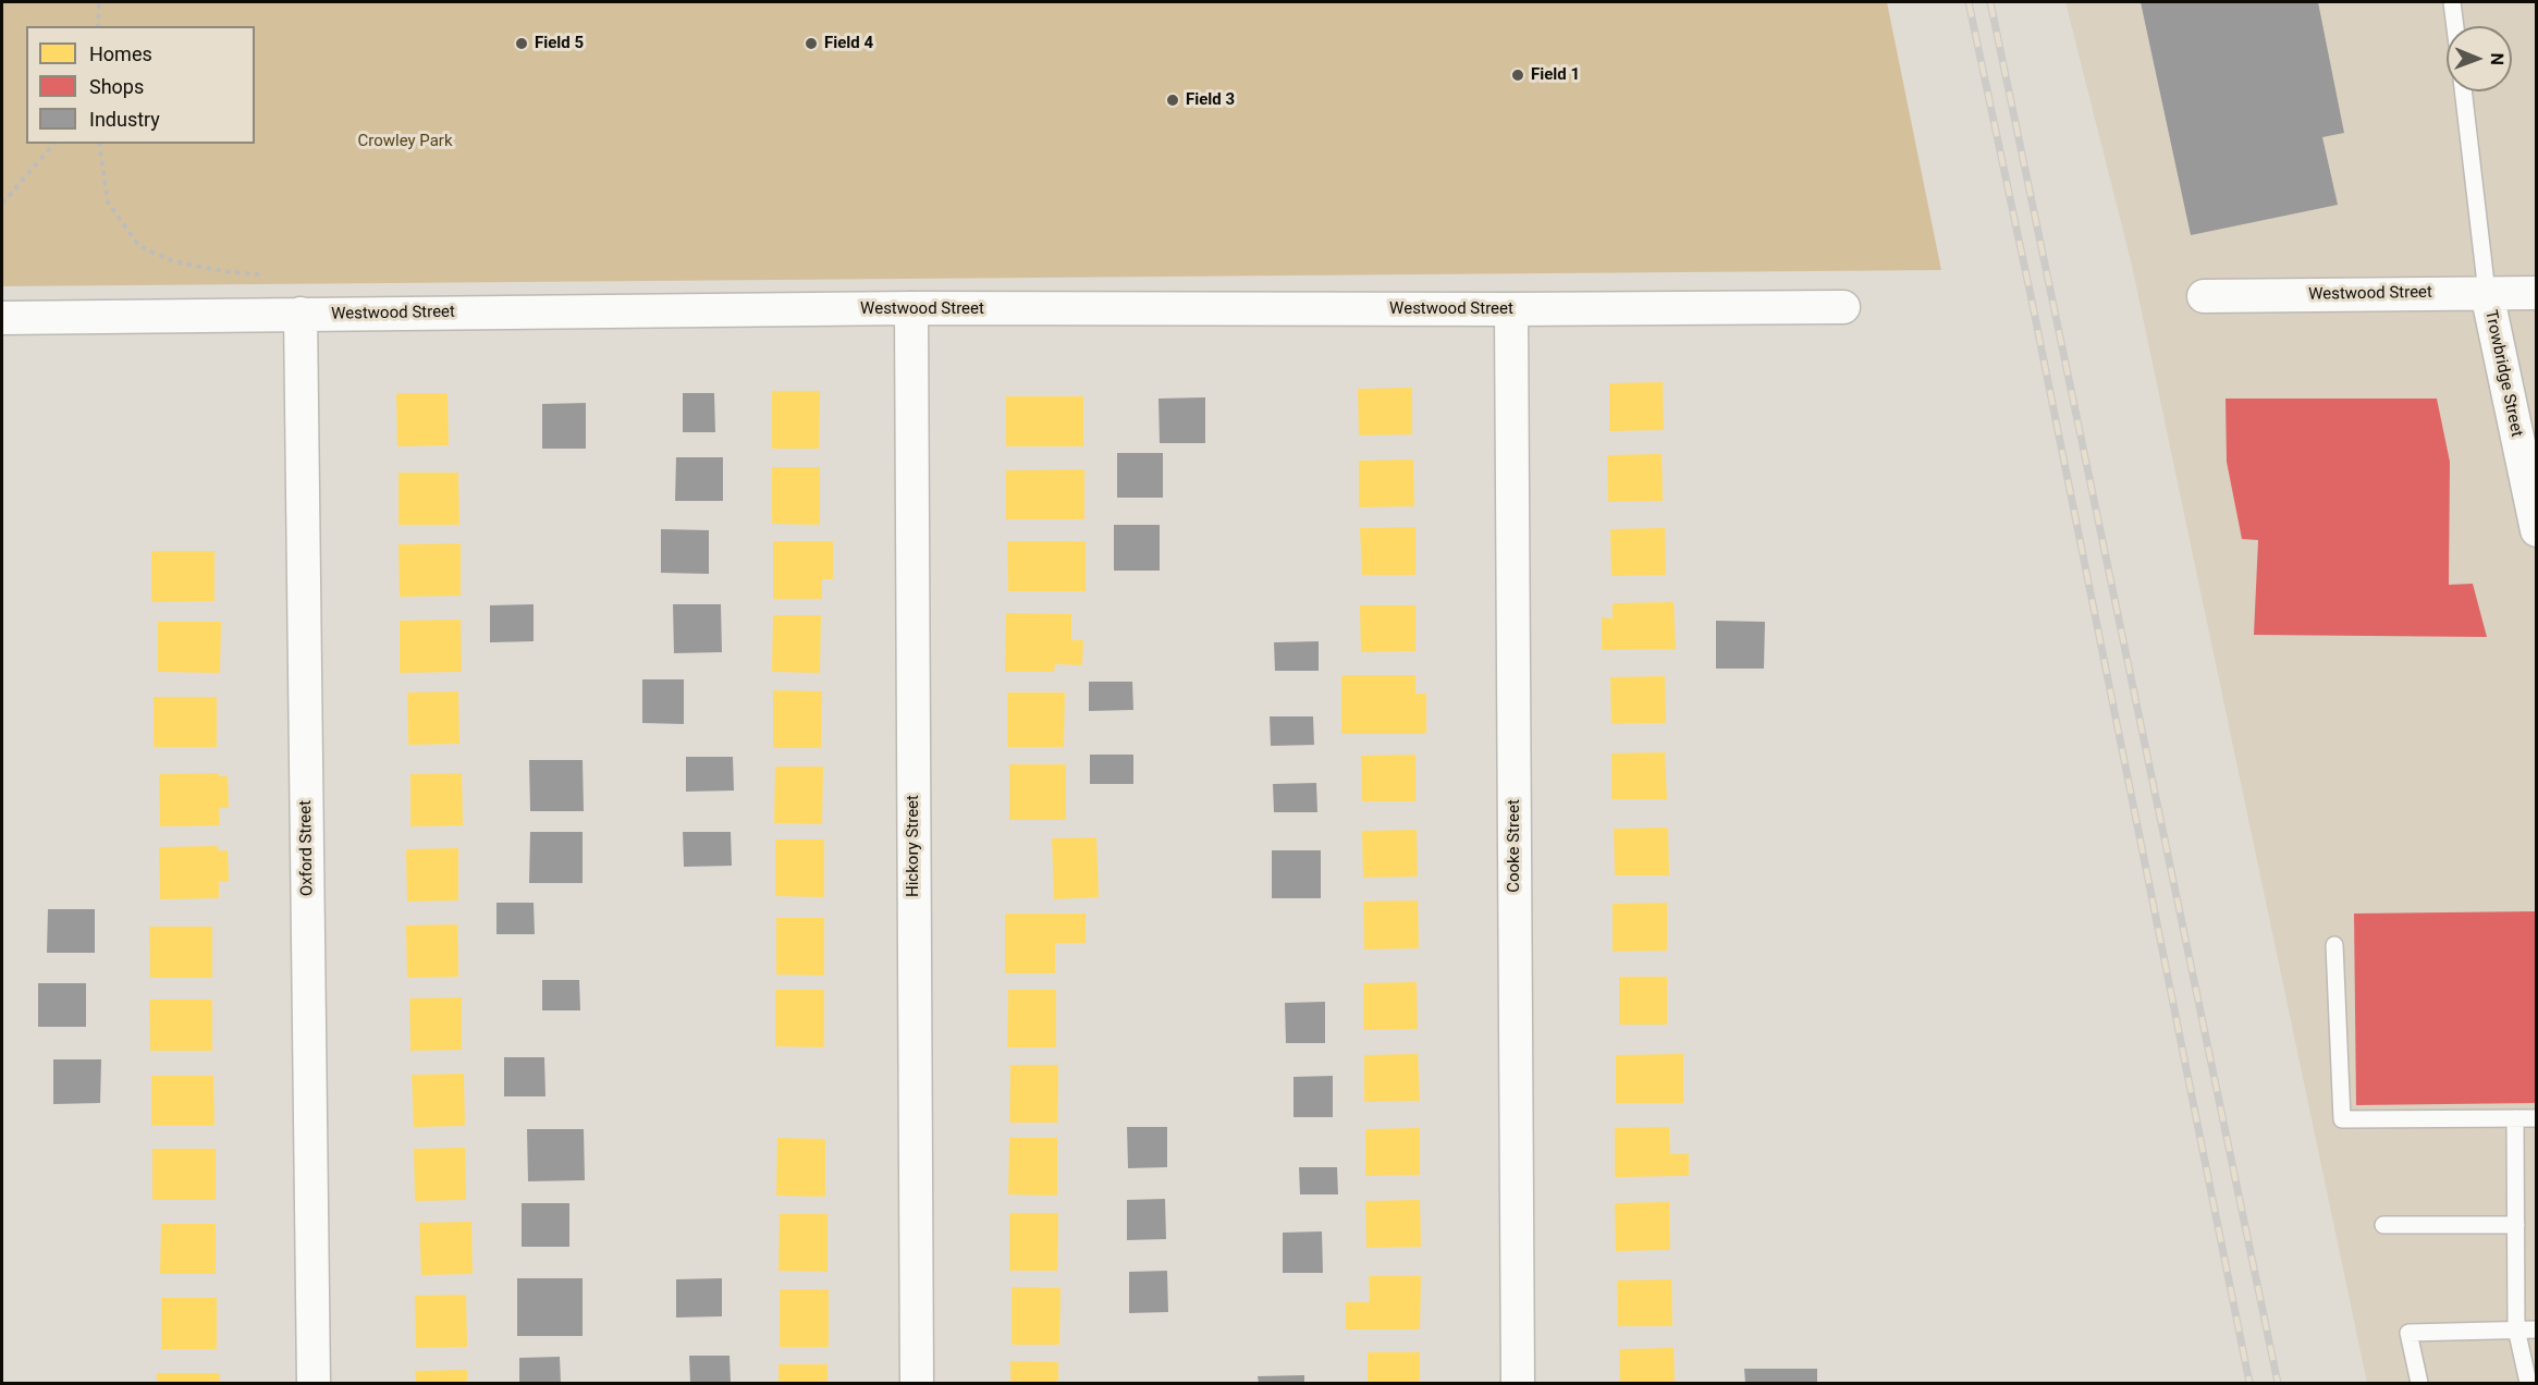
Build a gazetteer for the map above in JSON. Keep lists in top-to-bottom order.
{
  "streets": {
    "street": [
      "Westwood Street",
      "Trowbridge Street",
      "Hickory Street",
      "Cooke Street",
      "Oxford Street"
    ]
  },
  "crossings": [
    ["Westwood Street", "Trowbridge Street"],
    ["Westwood Street", "Hickory Street"],
    ["Westwood Street", "Cooke Street"],
    ["Westwood Street", "Oxford Street"]
  ],
  "parks": ["Crowley Park"],
  "places": [
    "Field 5",
    "Field 4",
    "Field 1",
    "Field 3"
  ],
  "legend": ["Homes", "Shops", "Industry"],
  "north": "right"
}
